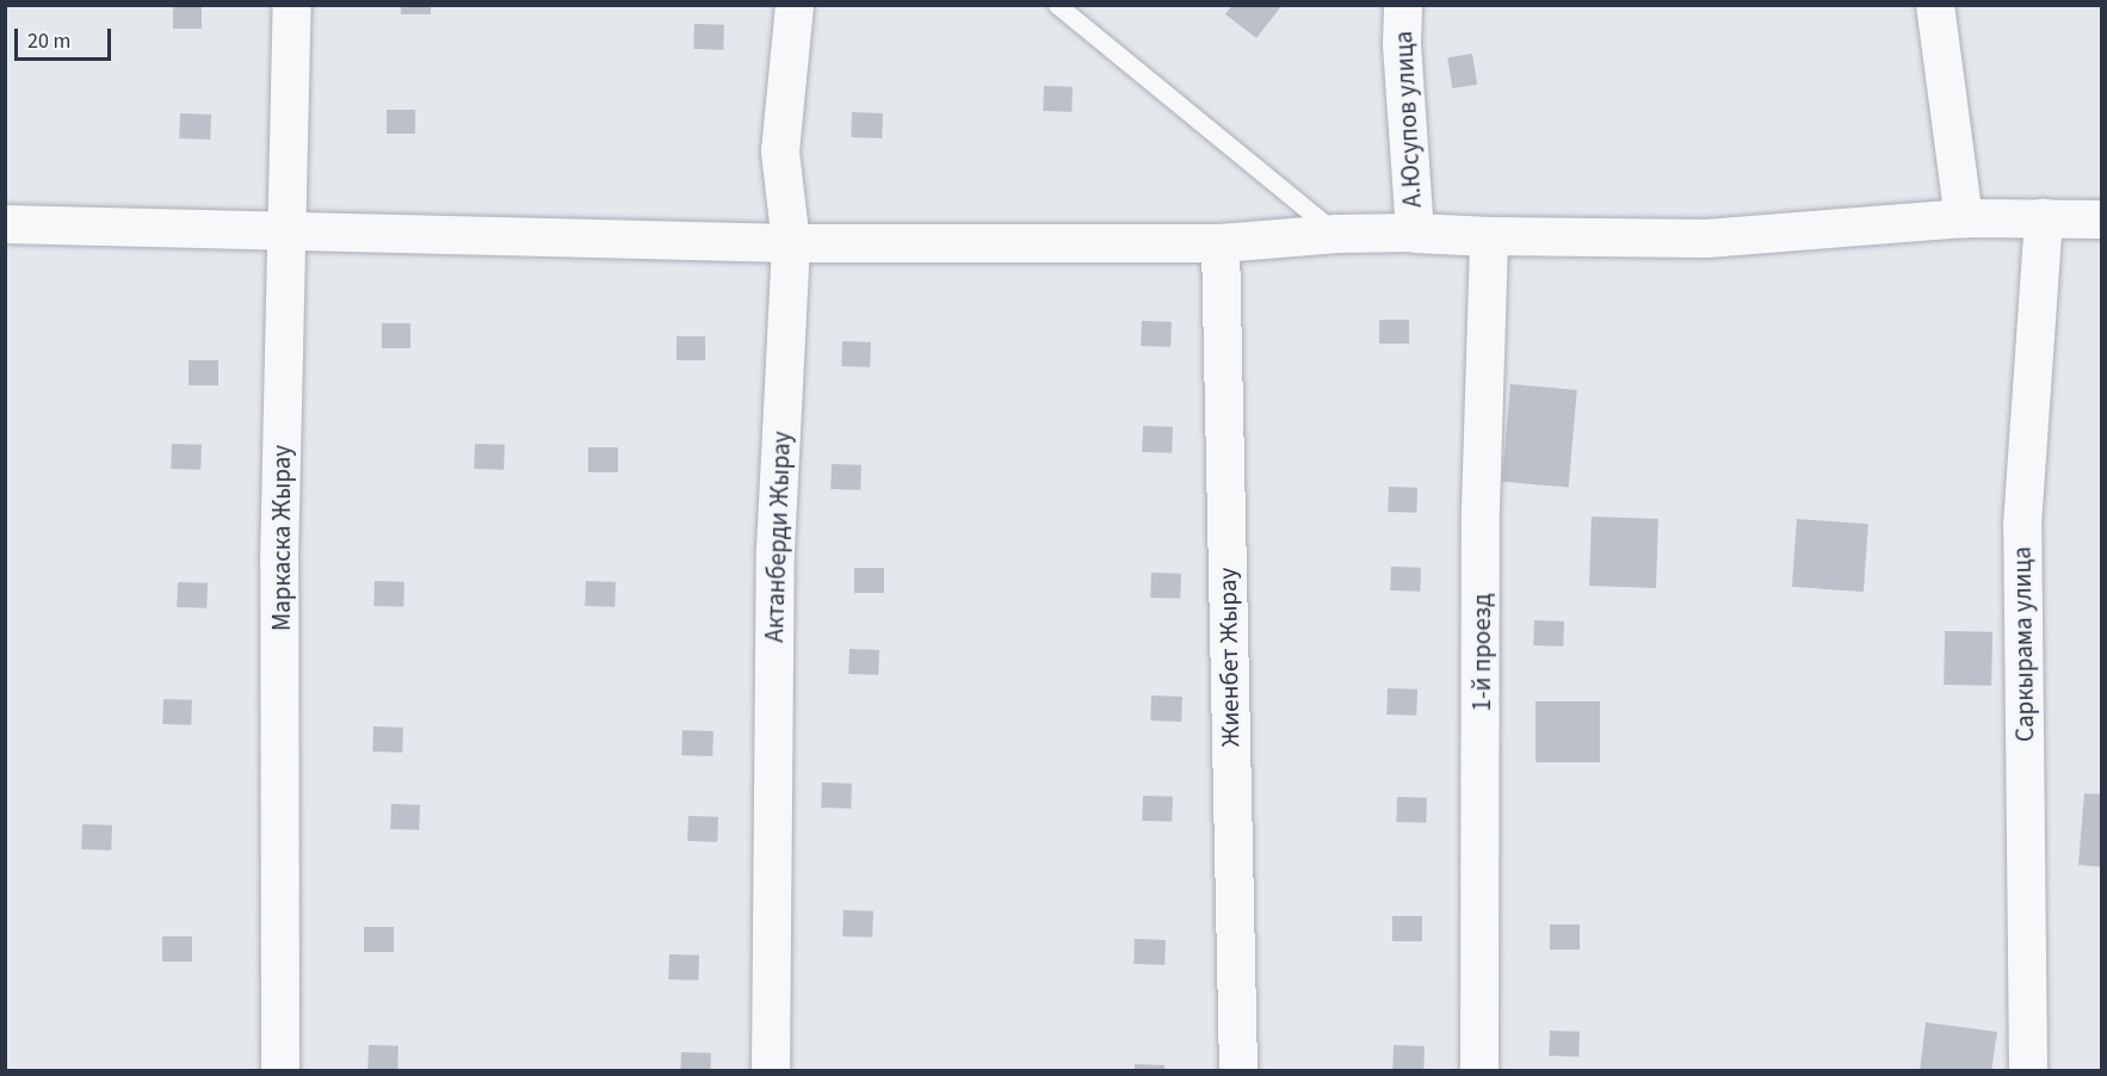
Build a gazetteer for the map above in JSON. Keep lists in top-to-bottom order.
{
  "streets": {
    "street": [
      "А.Юсупов улица",
      "Актанберди Жырау",
      "Маркаска Жырау",
      "Саркырама улица",
      "1-й проезд",
      "Жиенбет Жырау"
    ]
  },
  "scale_bar": "20 m"
}
